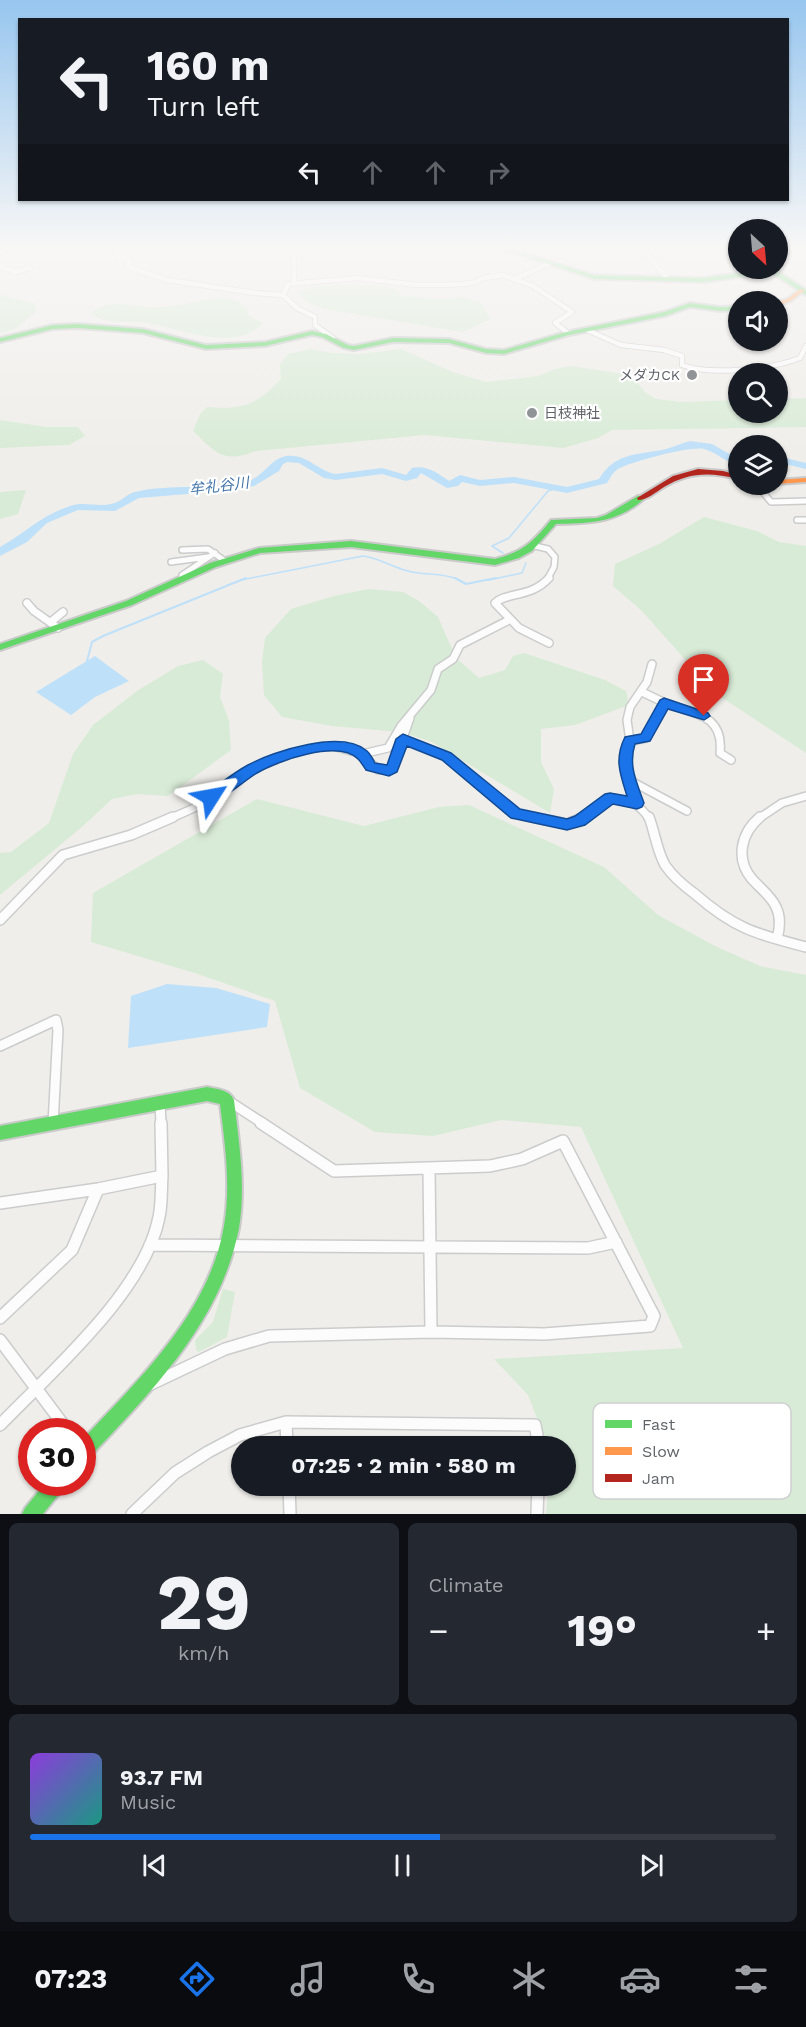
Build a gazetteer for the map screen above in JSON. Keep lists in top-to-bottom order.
{
  "water": ["牟礼谷川"],
  "places": ["メダカCK", "日枝神社"],
  "legend": ["Fast", "Slow", "Jam"],
  "north": "bottom right",
  "page": {
    "turn": ["160 m", "Turn left"],
    "limit": "30",
    "trip": "07:25 · 2 min · 580 m",
    "tile": [
      ["29", "km/h"],
      "Climate"
    ],
    "heat": ["−", "19°", "+"],
    "song": ["93.7 FM", "Music"],
    "tabs": "07:23"
  }
}
